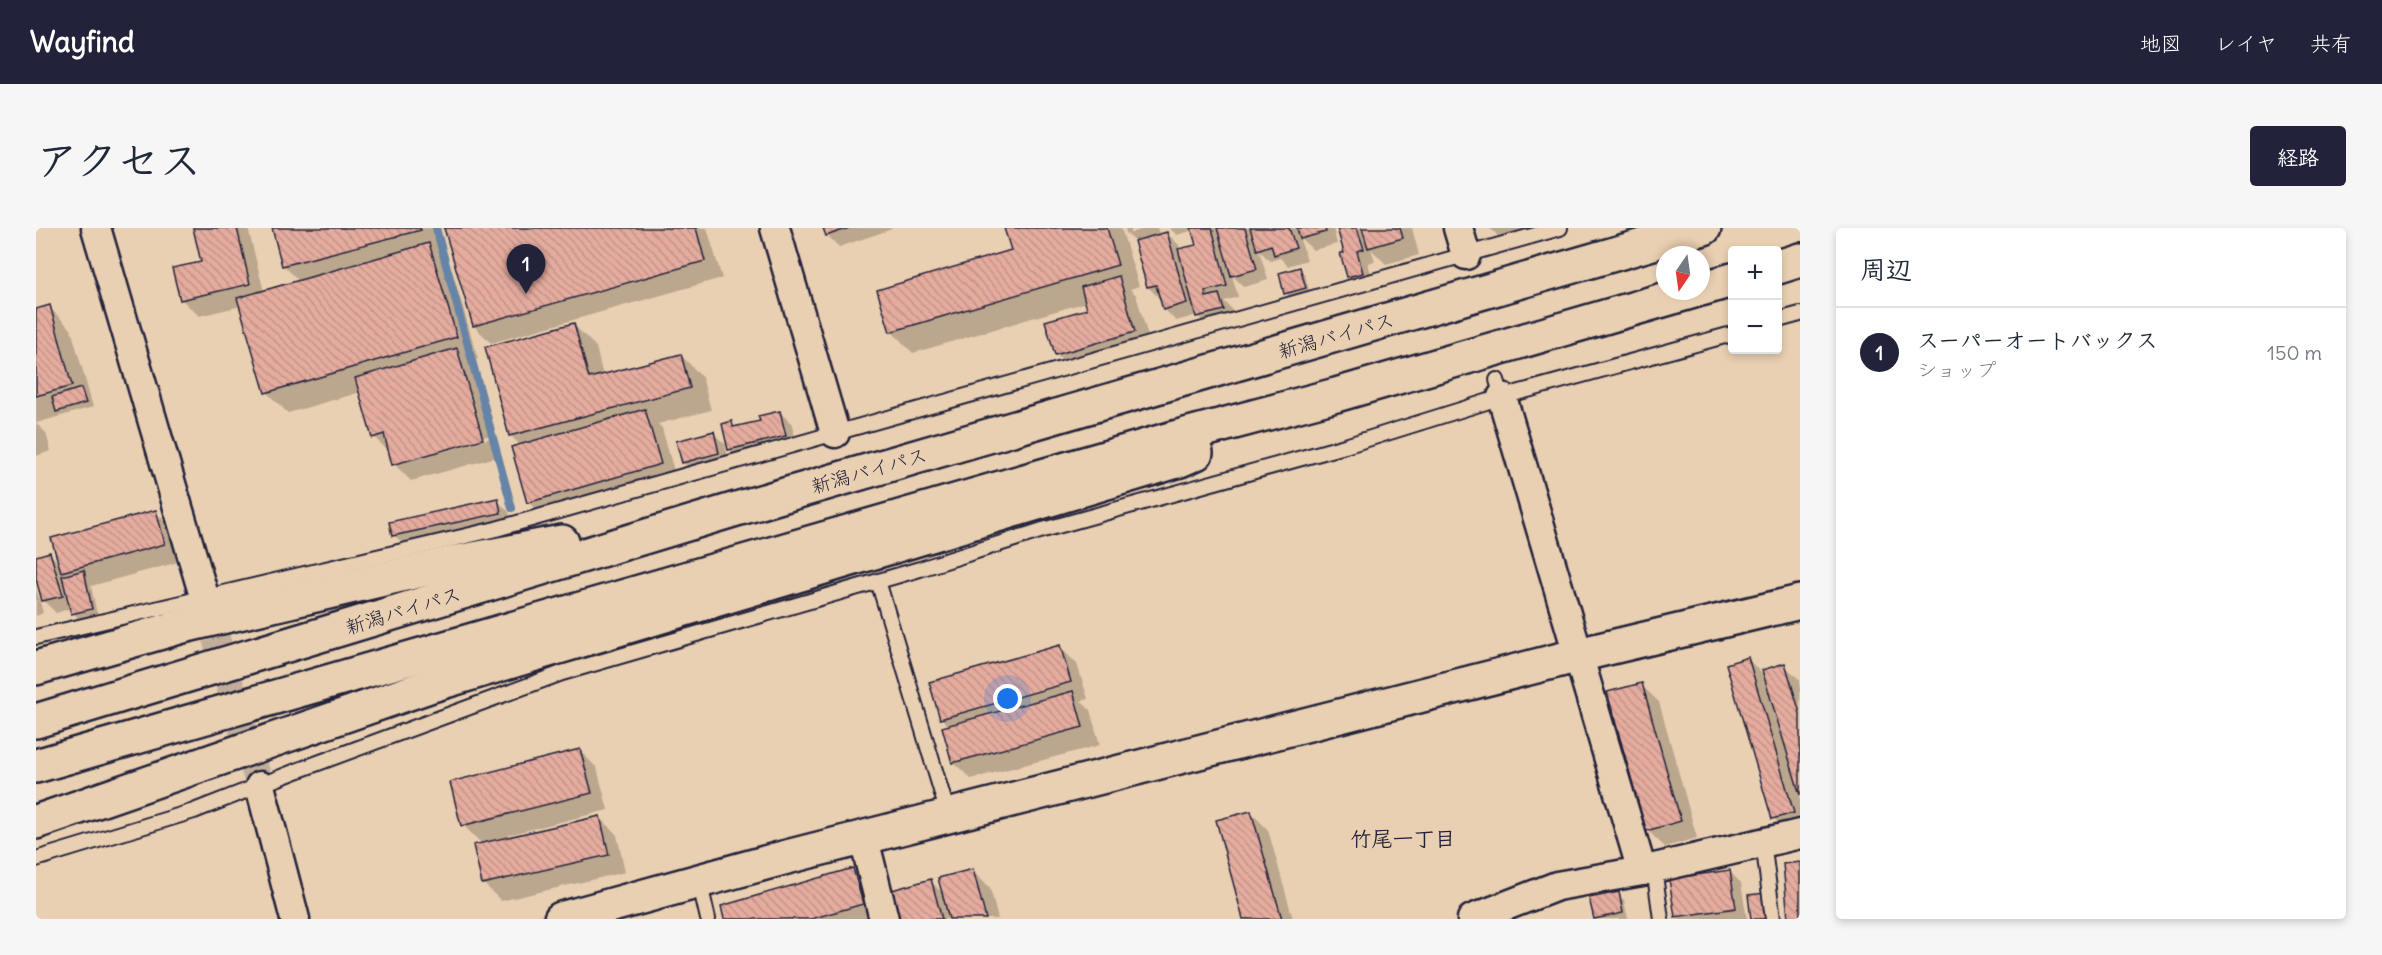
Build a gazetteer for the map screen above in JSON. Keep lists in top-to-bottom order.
{
  "streets": {
    "main road": ["新潟バイパス"]
  },
  "districts": ["竹尾一丁目"],
  "north": "bottom",
  "page": {
    "header": "Wayfind",
    "nav": ["地図", "レイヤ", "共有"],
    "title": "アクセス",
    "buttons": "経路",
    "heading": "周辺",
    "pins": "1",
    "map_buttons": ["+", "−"],
    "list": [
      {
        "mark": "1",
        "name": "スーパーオートバックス",
        "note": "ショップ",
        "value": "150 m"
      }
    ]
  }
}
